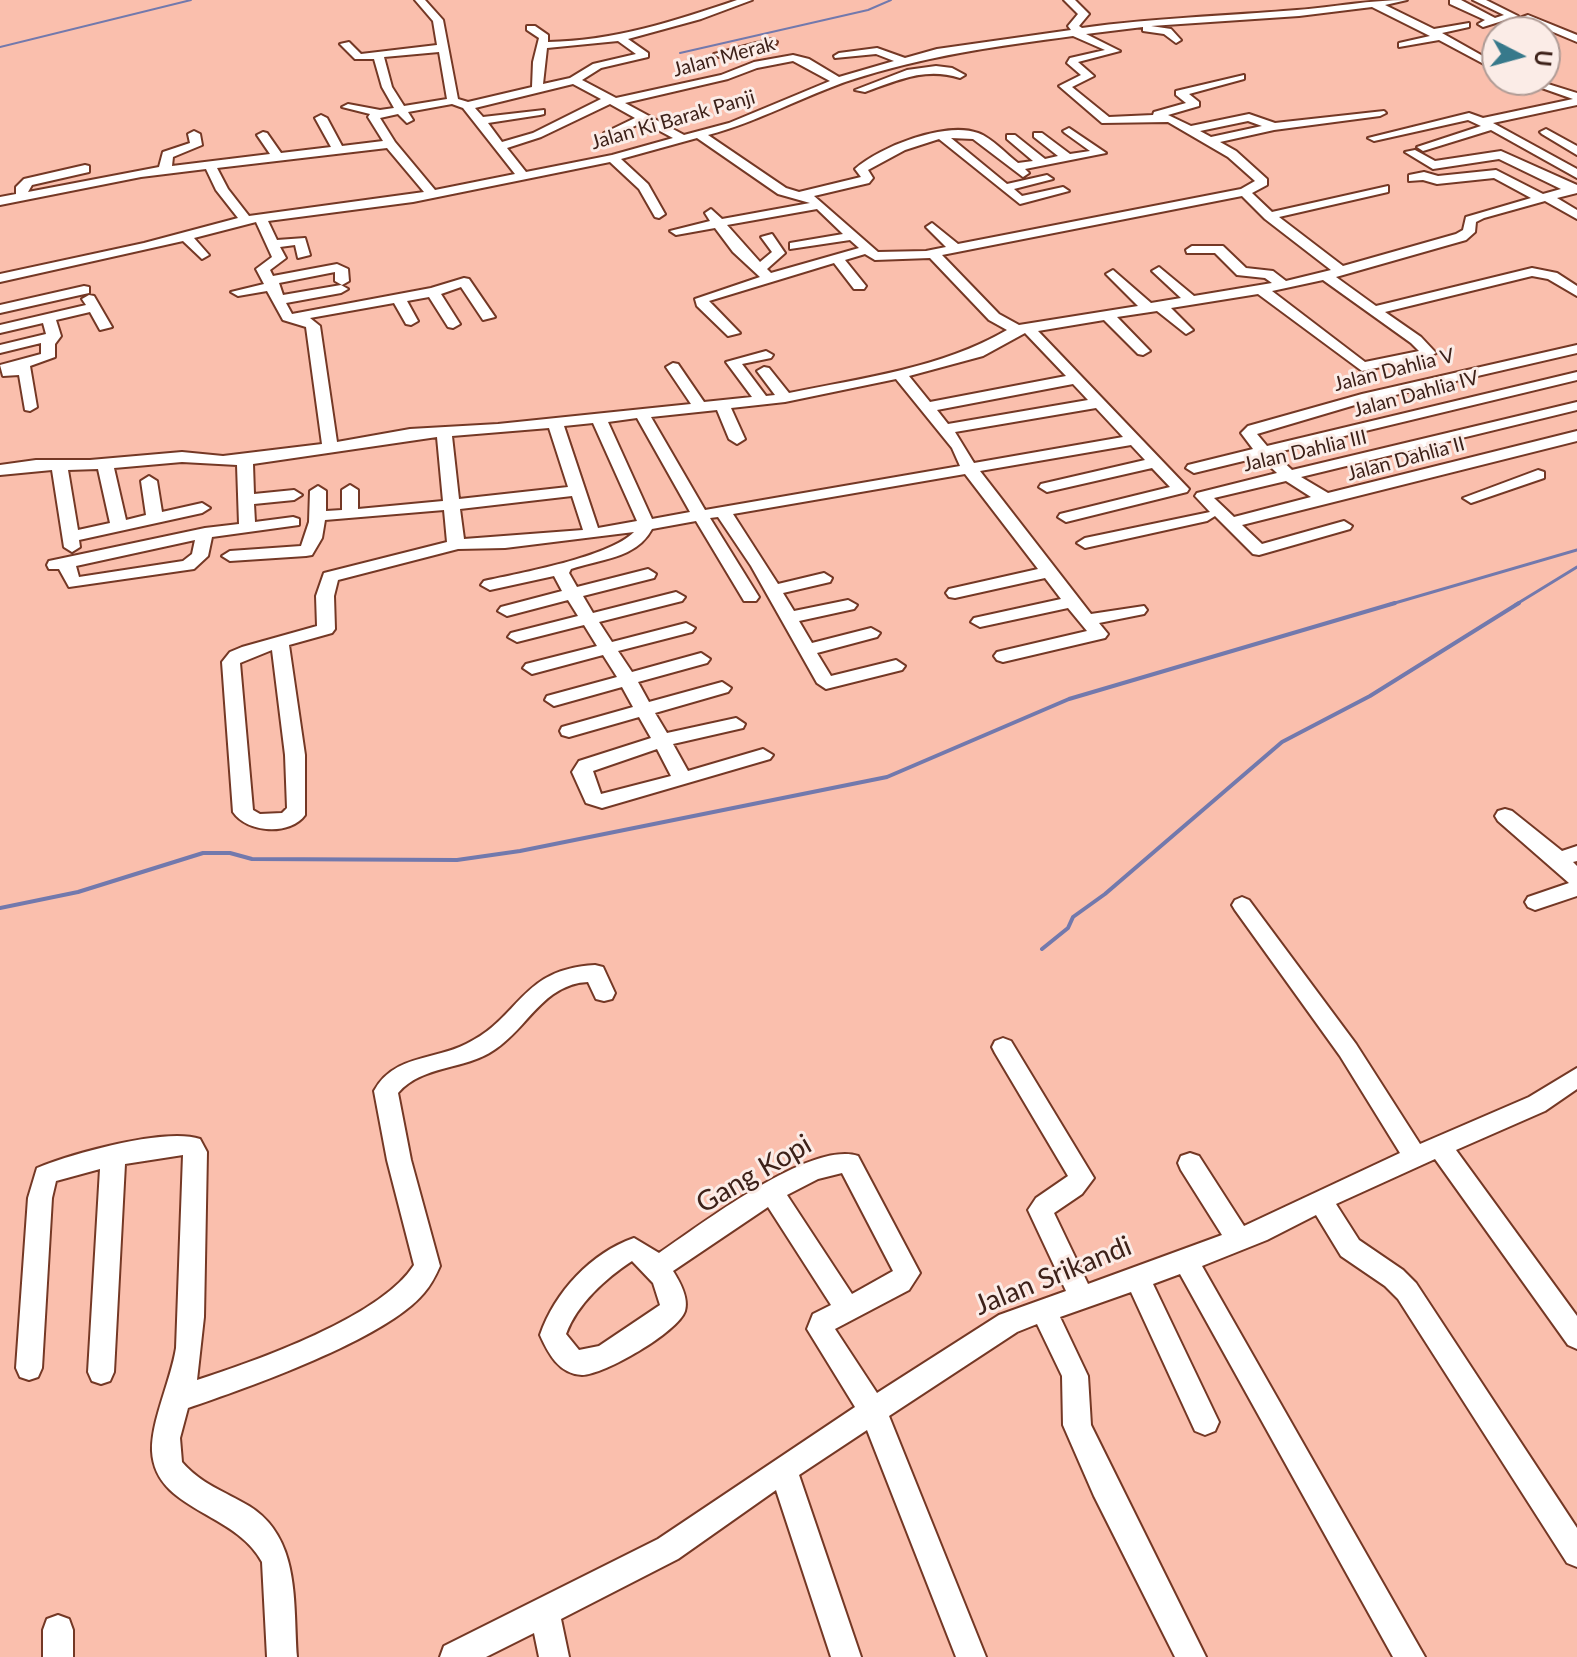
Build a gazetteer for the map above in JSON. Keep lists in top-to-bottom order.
{
  "streets": {
    "street": [
      "Jalan Merak",
      "Jalan Ki Barak Panji",
      "Jalan Dahlia V",
      "Jalan Dahlia IV",
      "Jalan Dahlia III",
      "Jalan Dahlia II",
      "Gang Kopi",
      "Jalan Srikandi"
    ]
  },
  "crossings": [
    ["Jalan Merak", "Jalan Ki Barak Panji"],
    ["Jalan Dahlia V", "Jalan Dahlia IV"],
    ["Jalan Dahlia V", "Jalan Dahlia II"],
    ["Jalan Dahlia IV", "Jalan Dahlia II"],
    ["Jalan Dahlia III", "Jalan Dahlia II"],
    ["Gang Kopi", "Jalan Srikandi"]
  ],
  "north": "right"
}
